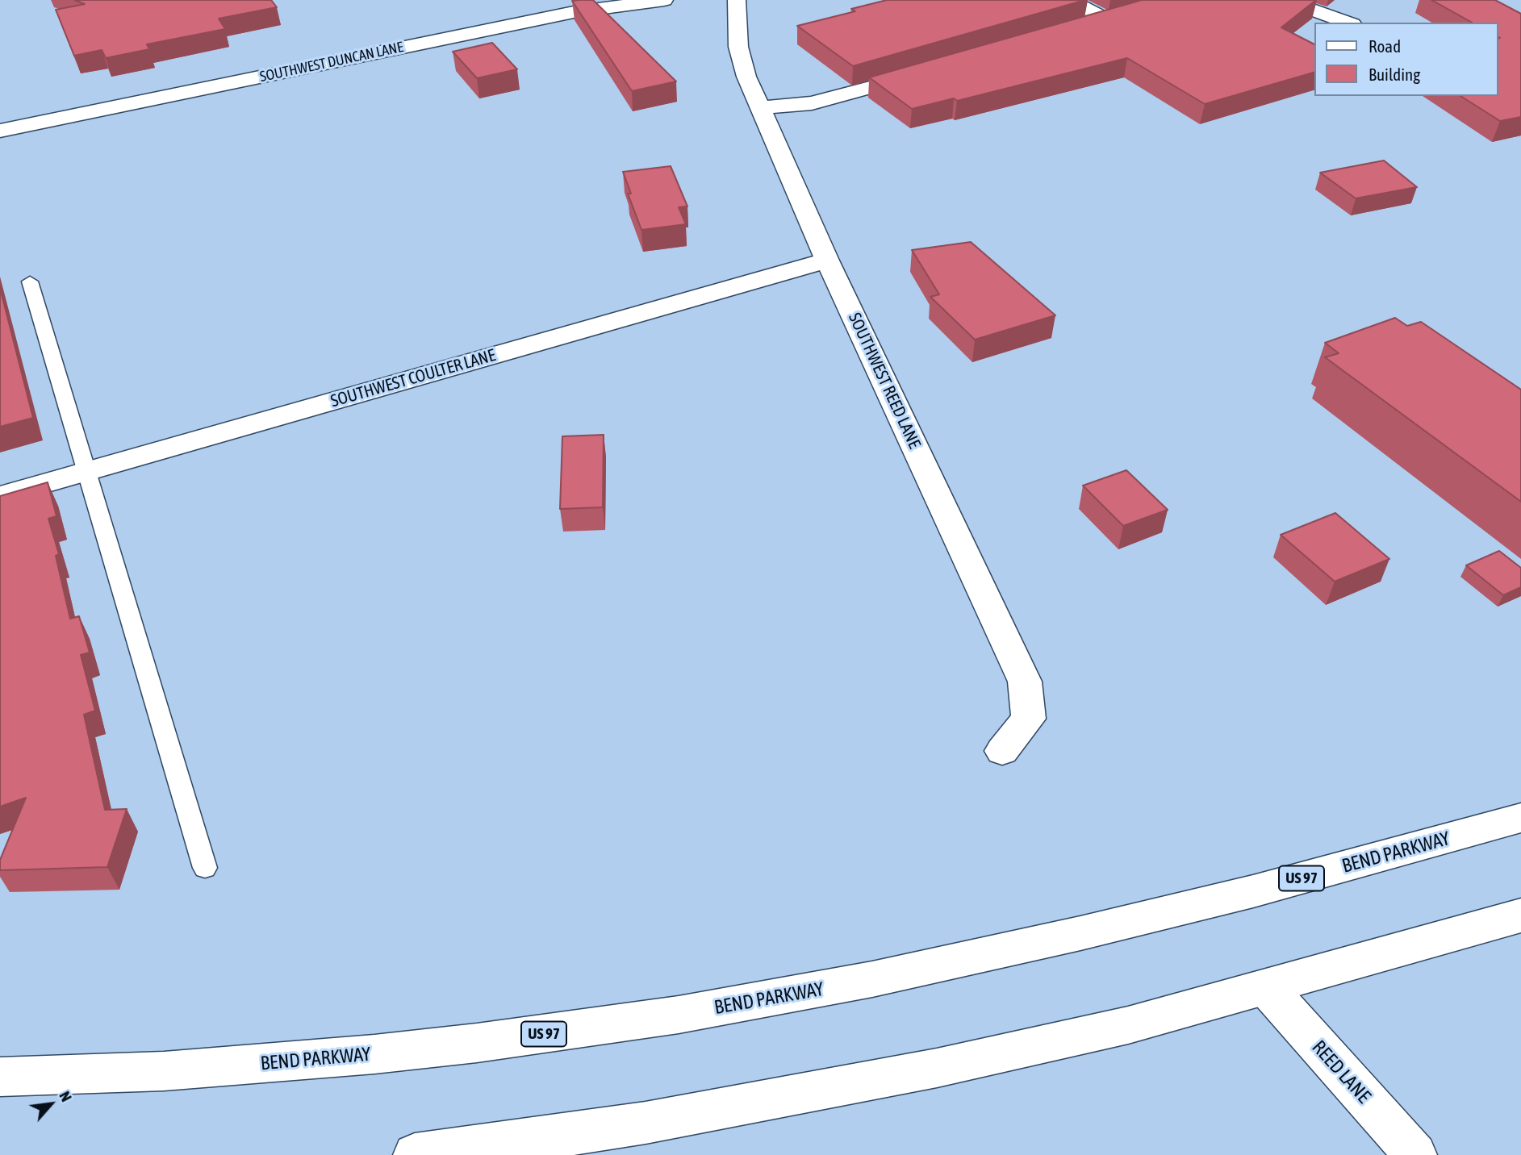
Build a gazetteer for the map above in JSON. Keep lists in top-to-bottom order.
{
  "streets": {
    "main road": [
      "SOUTHWEST DUNCAN LANE",
      "SOUTHWEST COULTER LANE",
      "SOUTHWEST REED LANE",
      "BEND PARKWAY",
      "US 97",
      "REED LANE"
    ]
  },
  "crossings": [
    ["SOUTHWEST COULTER LANE", "SOUTHWEST REED LANE"]
  ],
  "legend": ["Road", "Building"],
  "north": "top right"
}
